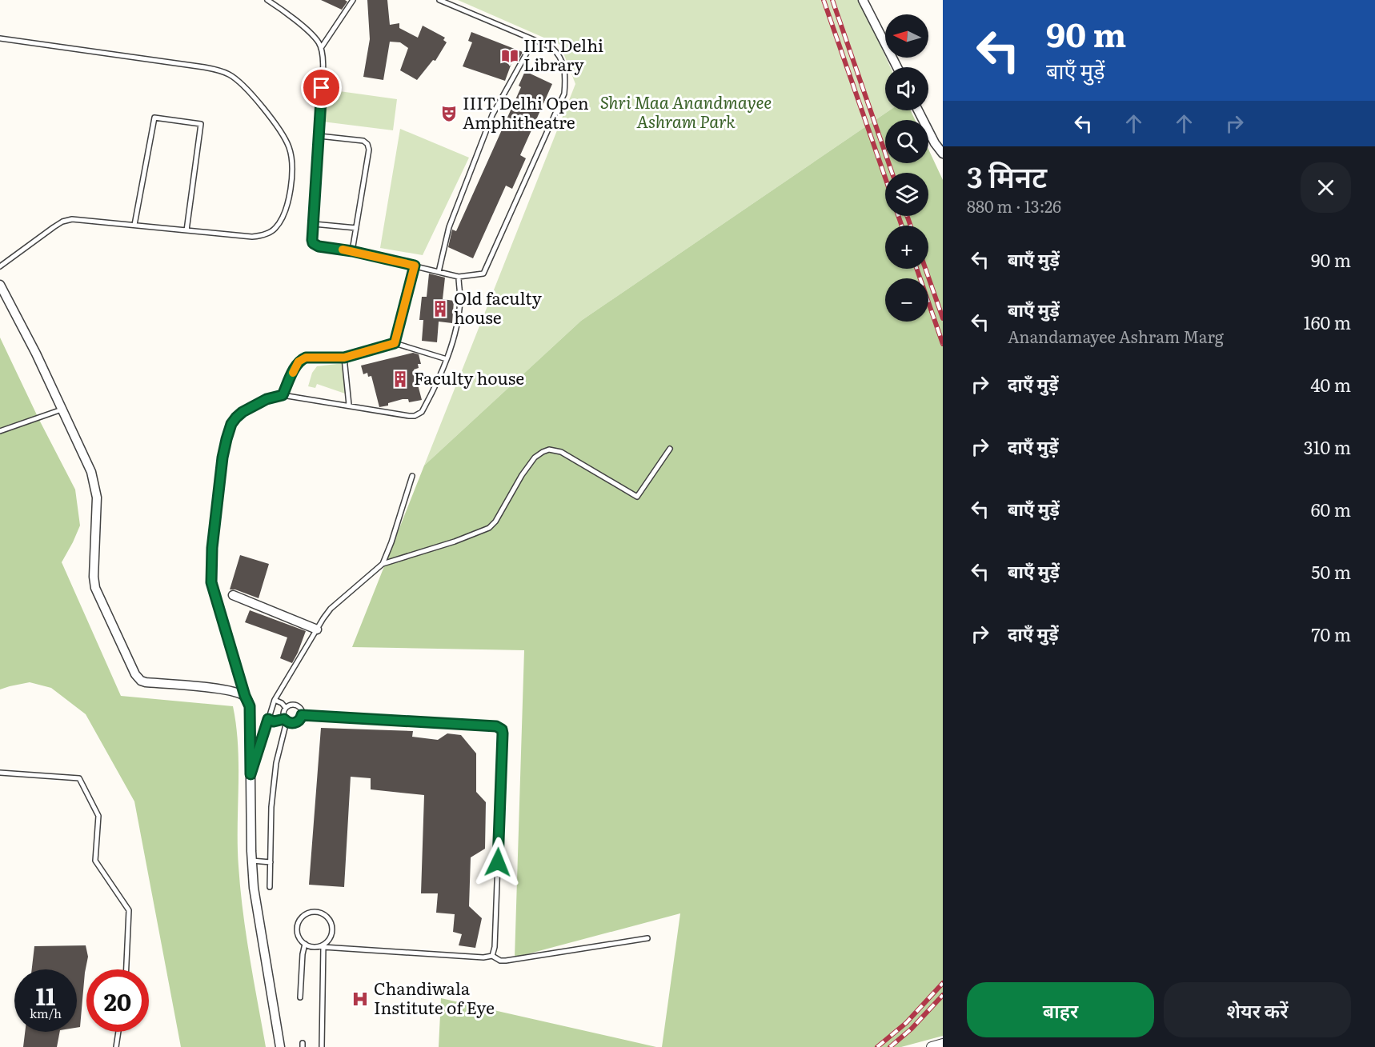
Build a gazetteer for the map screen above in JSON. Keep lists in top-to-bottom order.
{
  "parks": ["Shri Maa Anandmayee Ashram Park"],
  "places": {
    "library": ["IIIT Delhi Library"],
    "theatre": ["IIIT Delhi Open Amphitheatre"],
    "building": ["Old faculty house", "Faculty house"],
    "hospital": ["Chandiwala Institute of Eye"]
  },
  "north": "left",
  "page": {
    "turn": ["90 m", "बाएँ मुड़ें"],
    "map_buttons": ["+", "−"],
    "heading": ["3 मिनट", "880 m · 13:26"],
    "list": [
      {
        "name": "बाएँ मुड़ें",
        "value": "90 m"
      },
      {
        "name": "बाएँ मुड़ें",
        "note": "Anandamayee Ashram Marg",
        "value": "160 m"
      },
      {
        "name": "दाएँ मुड़ें",
        "value": "40 m"
      },
      {
        "name": "दाएँ मुड़ें",
        "value": "310 m"
      },
      {
        "name": "बाएँ मुड़ें",
        "value": "60 m"
      },
      {
        "name": "बाएँ मुड़ें",
        "value": "50 m"
      },
      {
        "name": "दाएँ मुड़ें",
        "value": "70 m"
      }
    ],
    "speed": "11 km/h",
    "limit": "20",
    "buttons": ["बाहर", "शेयर करें"]
  }
}
